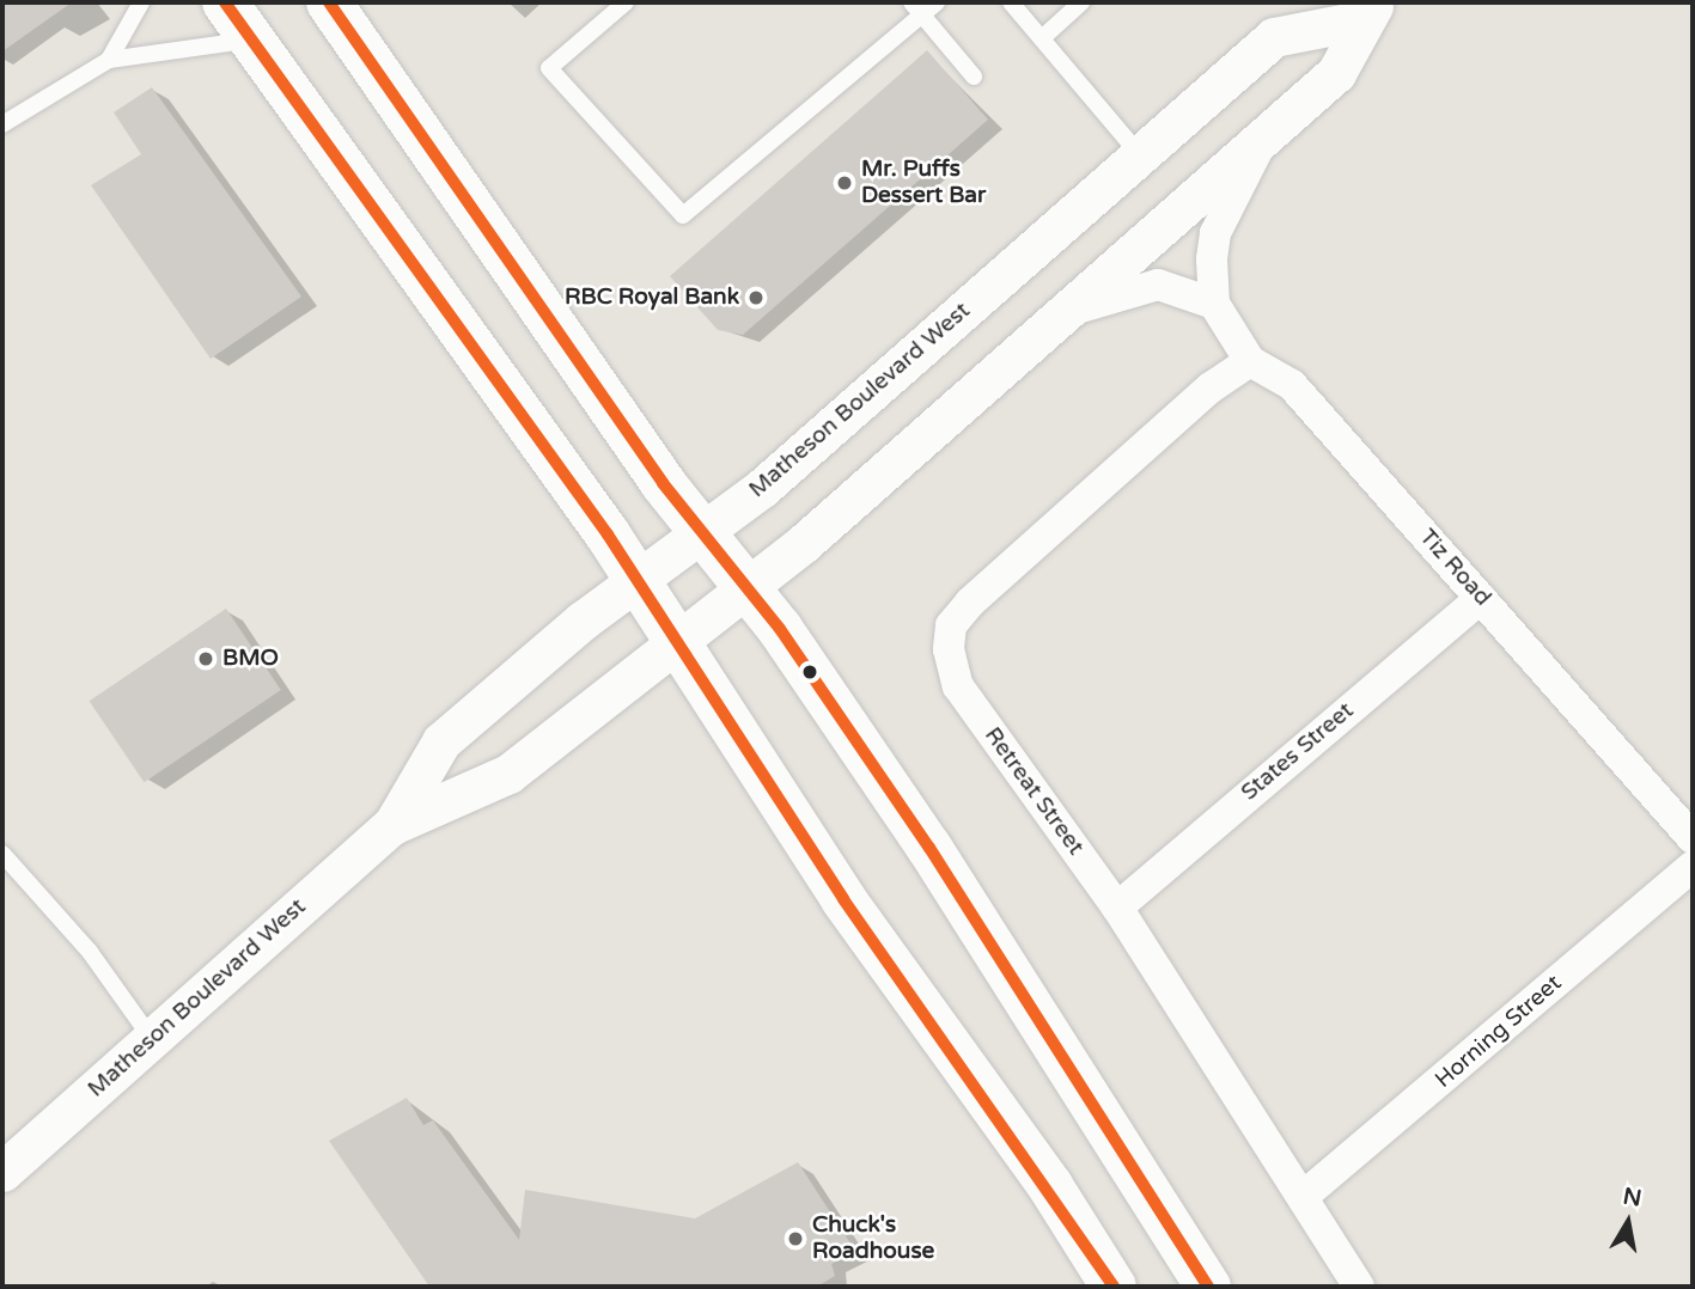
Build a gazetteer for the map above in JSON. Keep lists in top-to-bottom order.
{
  "streets": {
    "street": [
      "Matheson Boulevard West",
      "Tiz Road",
      "States Street",
      "Retreat Street",
      "Horning Street"
    ]
  },
  "crossings": [
    ["Tiz Road", "States Street"],
    ["Tiz Road", "Retreat Street"],
    ["States Street", "Retreat Street"],
    ["Retreat Street", "Horning Street"]
  ],
  "places": [
    "Mr. Puffs Dessert Bar",
    "RBC Royal Bank",
    "BMO",
    "Chuck's Roadhouse"
  ],
  "north": "top"
}
